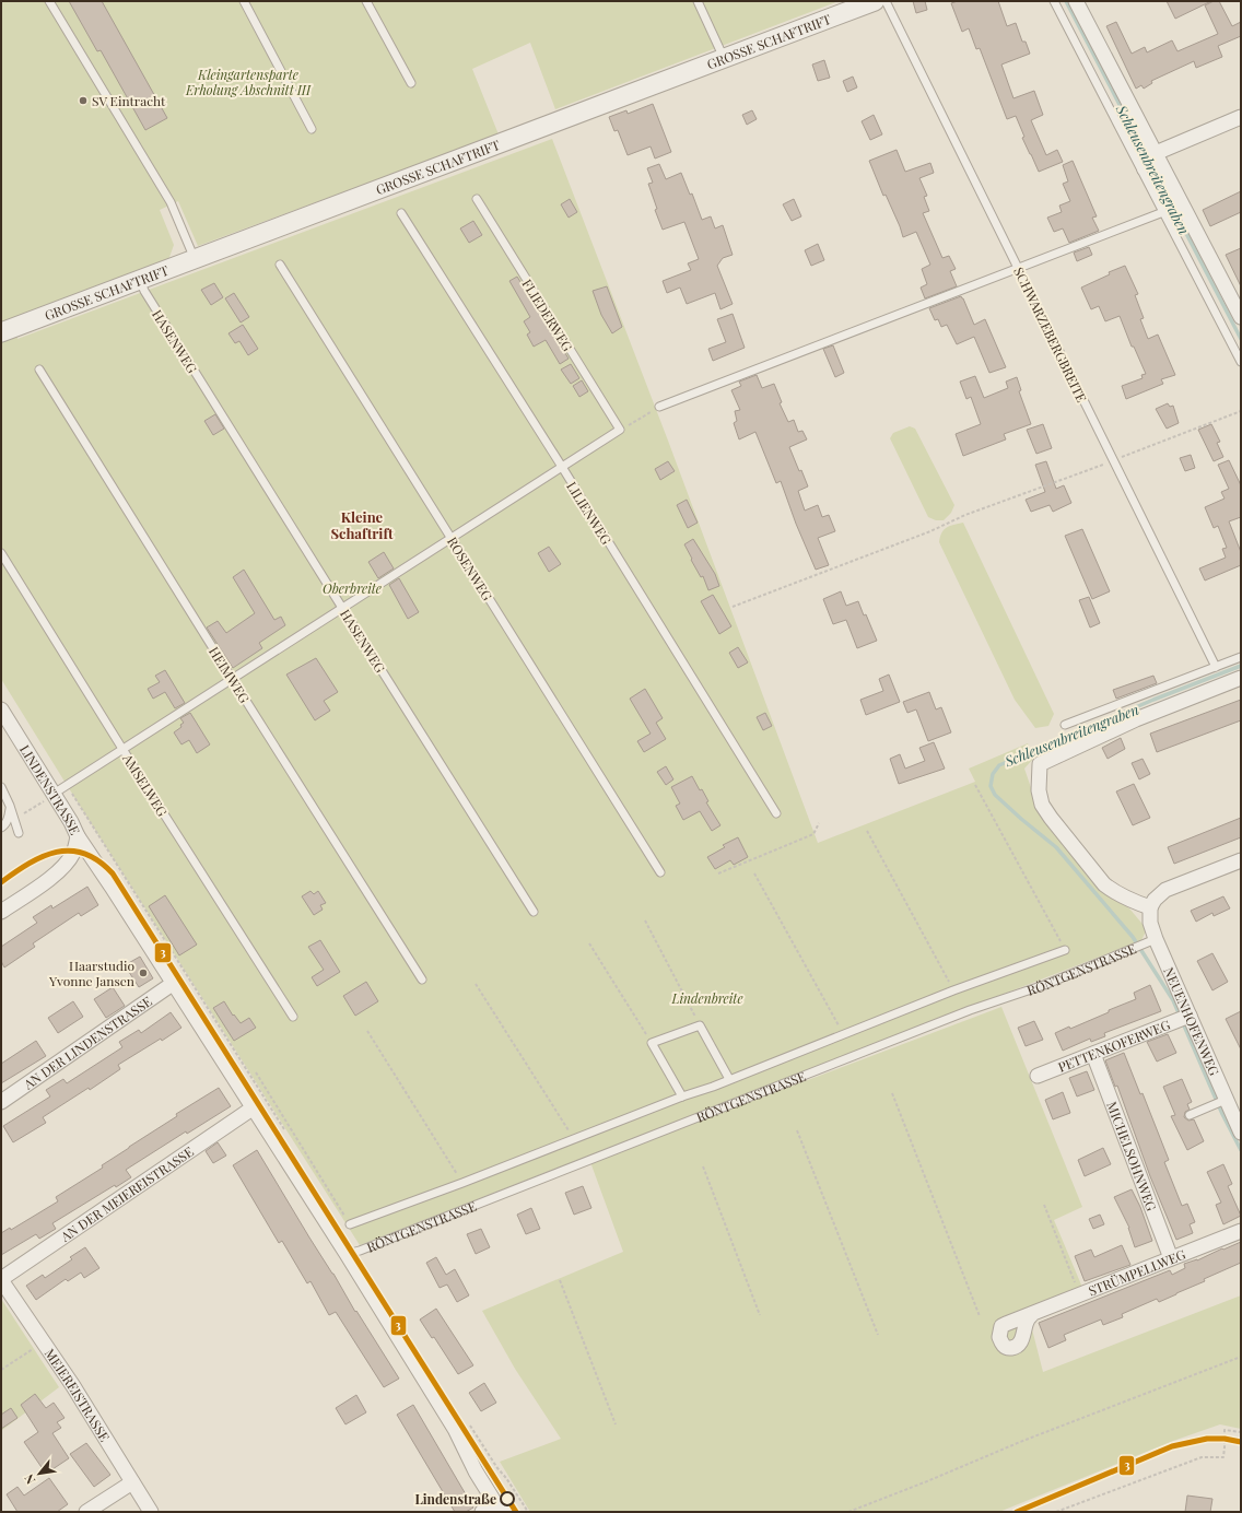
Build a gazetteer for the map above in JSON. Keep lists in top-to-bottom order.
{
  "streets": {
    "street": [
      "GROSSE SCHAFTRIFT",
      "LINDENSTRASSE",
      "NEUENHOFENWEG",
      "AN DER LINDENSTRASSE",
      "PETTENKOFERWEG",
      "MICHELSOHNWEG",
      "AN DER MEIEREISTRASSE",
      "STRÜMPELLWEG",
      "MEIEREISTRASSE"
    ],
    "lane": [
      "FLIEDERWEG",
      "SCHWARZEBERGBREITE",
      "HASENWEG",
      "LILIENWEG",
      "ROSENWEG",
      "HEIMWEG",
      "AMSELWEG",
      "RÖNTGENSTRASSE"
    ]
  },
  "crossings": [
    ["GROSSE SCHAFTRIFT", "HASENWEG"],
    ["LINDENSTRASSE", "RÖNTGENSTRASSE"],
    ["LINDENSTRASSE", "AN DER LINDENSTRASSE"],
    ["LINDENSTRASSE", "AN DER MEIEREISTRASSE"],
    ["RÖNTGENSTRASSE", "NEUENHOFENWEG"],
    ["NEUENHOFENWEG", "PETTENKOFERWEG"],
    ["PETTENKOFERWEG", "MICHELSOHNWEG"],
    ["MICHELSOHNWEG", "STRÜMPELLWEG"],
    ["AN DER MEIEREISTRASSE", "MEIEREISTRASSE"]
  ],
  "districts": ["Kleine Schaftrift"],
  "water": ["Schleusenbreitengraben"],
  "parks": ["Kleingartensparte Erholung Abschnitt III", "Oberbreite", "Lindenbreite"],
  "places": ["SV Eintracht", "Haarstudio Yvonne Jansen", "Lindenstraße"],
  "lines": ["transit line 3"],
  "north": "bottom left"
}
